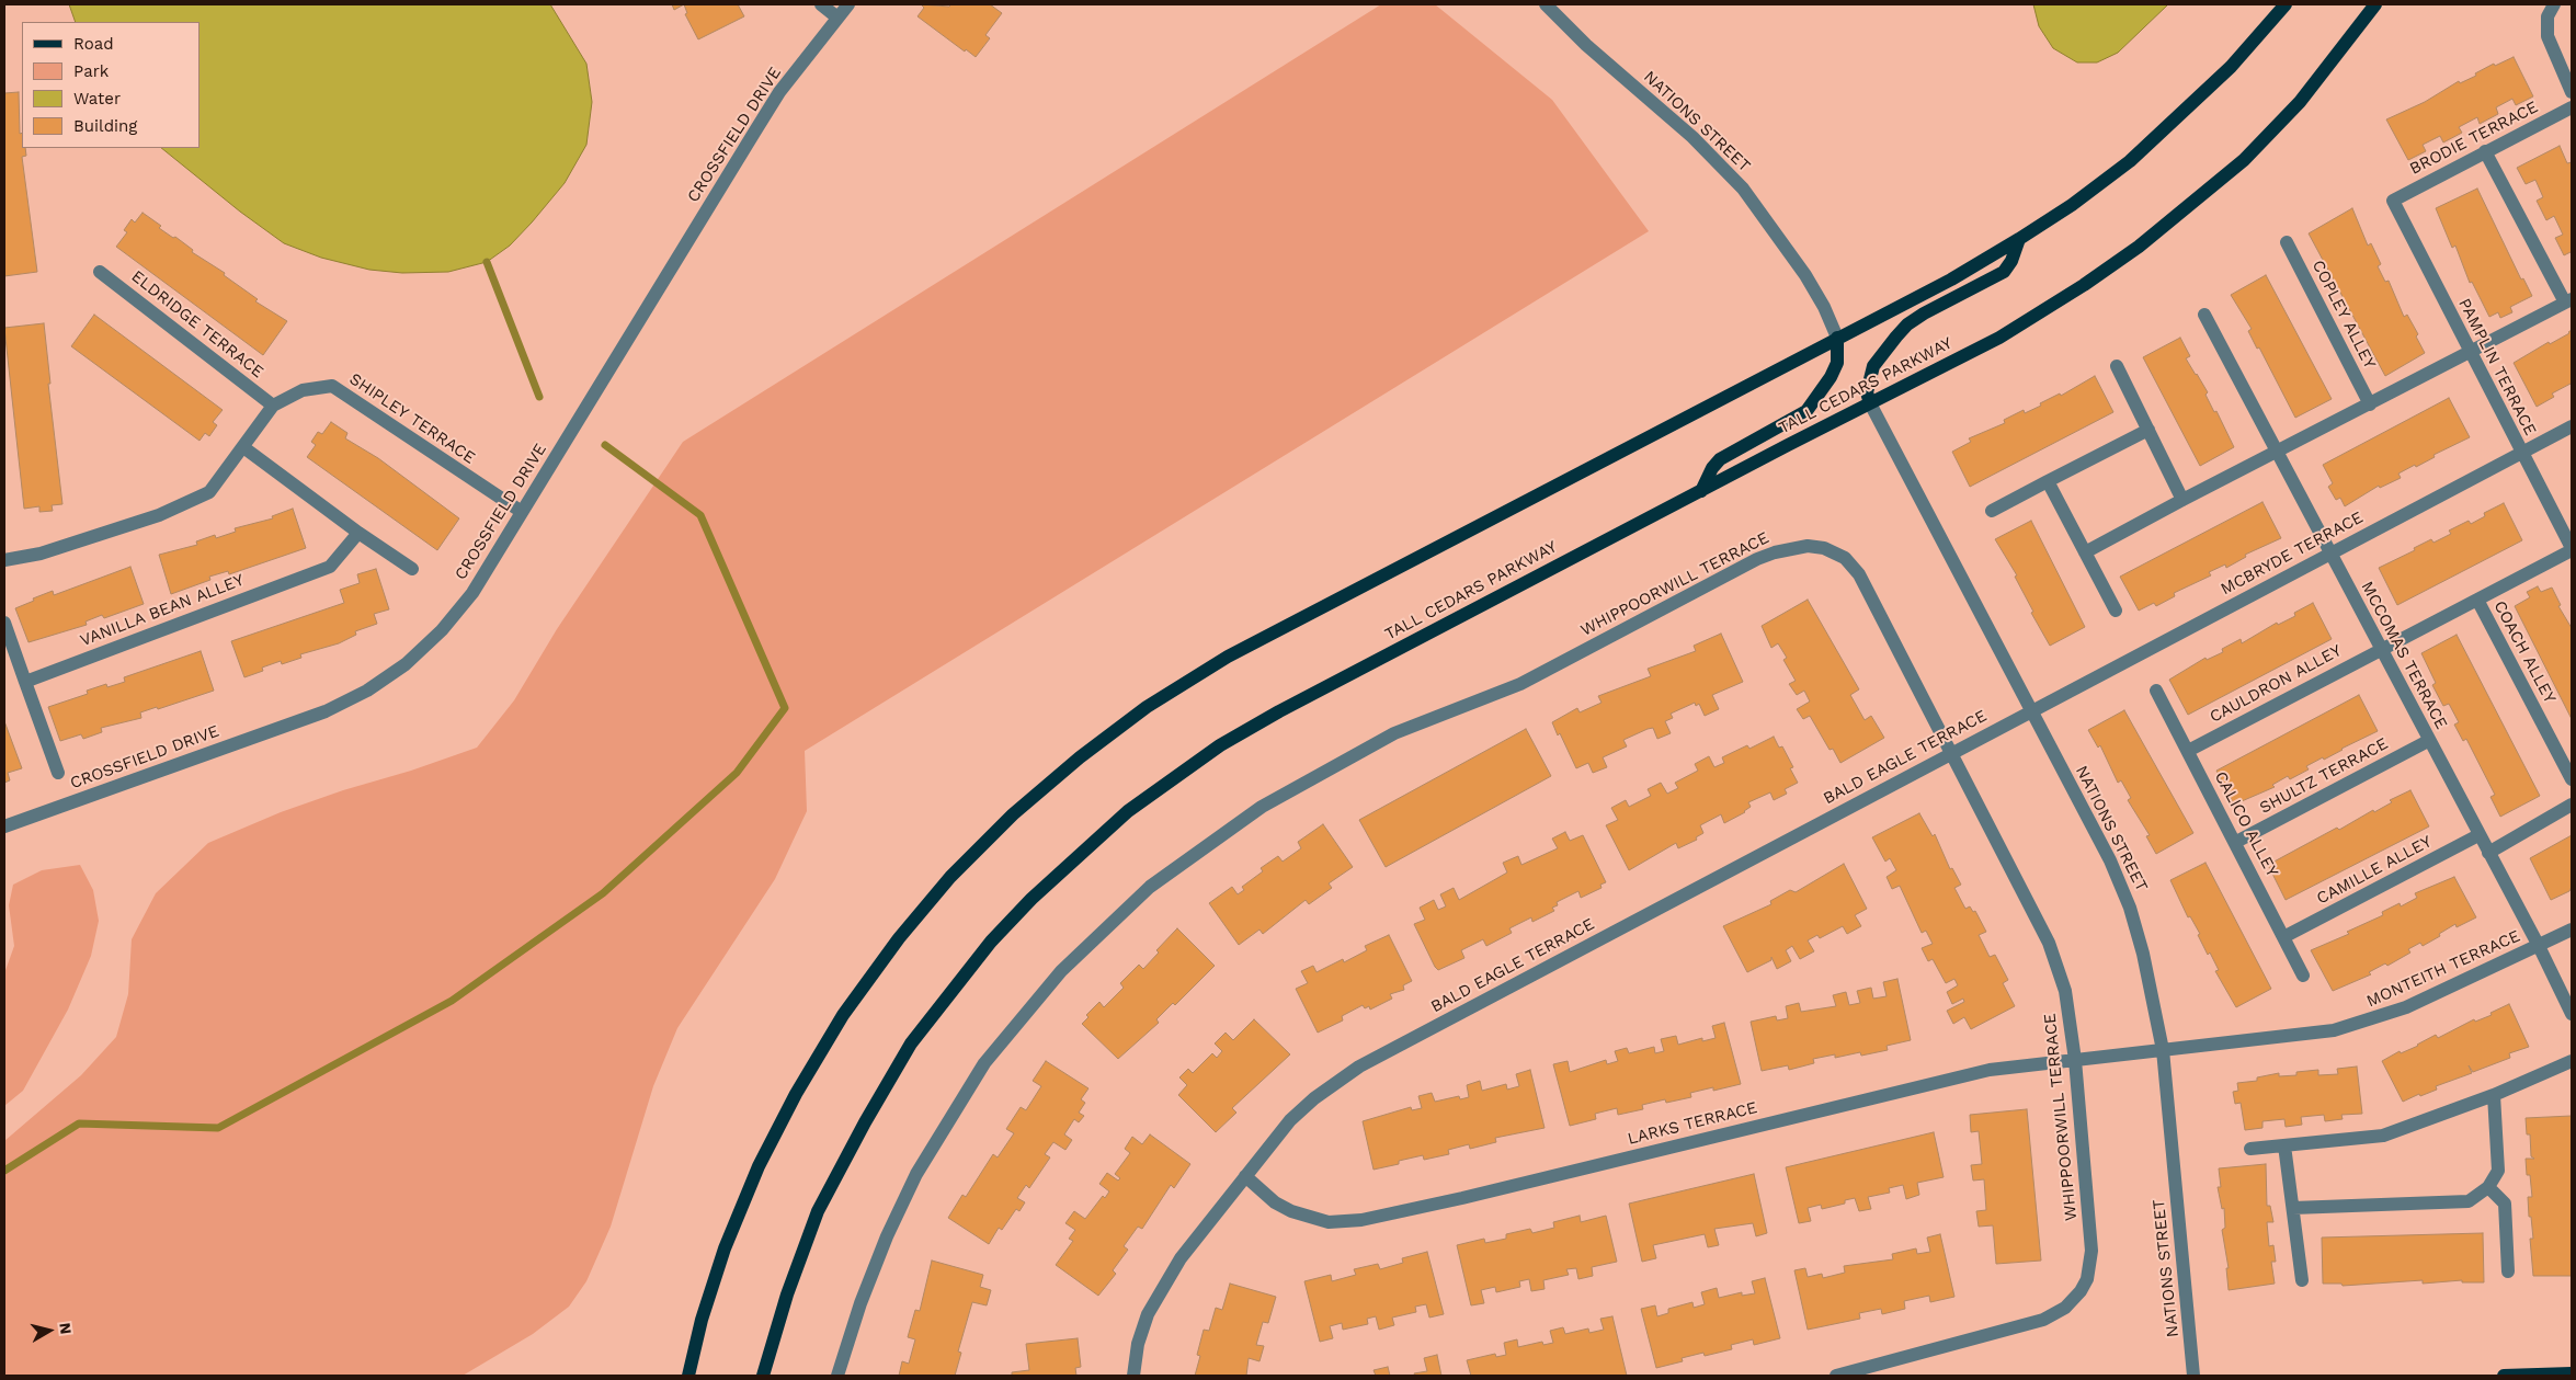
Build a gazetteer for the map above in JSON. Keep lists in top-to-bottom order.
{
  "streets": {
    "main road": ["TALL CEDARS PARKWAY"],
    "street": [
      "NATIONS STREET",
      "CROSSFIELD DRIVE",
      "BRODIE TERRACE",
      "COPLEY ALLEY",
      "ELDRIDGE TERRACE",
      "PAMPLIN TERRACE",
      "SHIPLEY TERRACE",
      "MCBRYDE TERRACE",
      "WHIPPOORWILL TERRACE",
      "VANILLA BEAN ALLEY",
      "COACH ALLEY",
      "MCCOMAS TERRACE",
      "CAULDRON ALLEY",
      "BALD EAGLE TERRACE",
      "SHULTZ TERRACE",
      "CALICO ALLEY",
      "CAMILLE ALLEY",
      "MONTEITH TERRACE",
      "LARKS TERRACE"
    ]
  },
  "crossings": [
    ["NATIONS STREET", "TALL CEDARS PARKWAY"],
    ["NATIONS STREET", "MCBRYDE TERRACE"],
    ["NATIONS STREET", "BALD EAGLE TERRACE"],
    ["NATIONS STREET", "MONTEITH TERRACE"],
    ["NATIONS STREET", "LARKS TERRACE"],
    ["CROSSFIELD DRIVE", "SHIPLEY TERRACE"],
    ["BRODIE TERRACE", "PAMPLIN TERRACE"],
    ["ELDRIDGE TERRACE", "SHIPLEY TERRACE"],
    ["PAMPLIN TERRACE", "MCBRYDE TERRACE"],
    ["PAMPLIN TERRACE", "COACH ALLEY"],
    ["MCBRYDE TERRACE", "MCCOMAS TERRACE"],
    ["MCBRYDE TERRACE", "BALD EAGLE TERRACE"],
    ["WHIPPOORWILL TERRACE", "BALD EAGLE TERRACE"],
    ["WHIPPOORWILL TERRACE", "LARKS TERRACE"],
    ["COACH ALLEY", "MCCOMAS TERRACE"],
    ["COACH ALLEY", "CAULDRON ALLEY"],
    ["MCCOMAS TERRACE", "CAULDRON ALLEY"],
    ["MCCOMAS TERRACE", "SHULTZ TERRACE"],
    ["MCCOMAS TERRACE", "CAMILLE ALLEY"],
    ["MCCOMAS TERRACE", "MONTEITH TERRACE"],
    ["CAULDRON ALLEY", "CALICO ALLEY"],
    ["BALD EAGLE TERRACE", "LARKS TERRACE"],
    ["SHULTZ TERRACE", "CALICO ALLEY"],
    ["CALICO ALLEY", "CAMILLE ALLEY"],
    ["MONTEITH TERRACE", "LARKS TERRACE"]
  ],
  "legend": [
    "Road",
    "Park",
    "Water",
    "Building"
  ],
  "north": "right"
}
